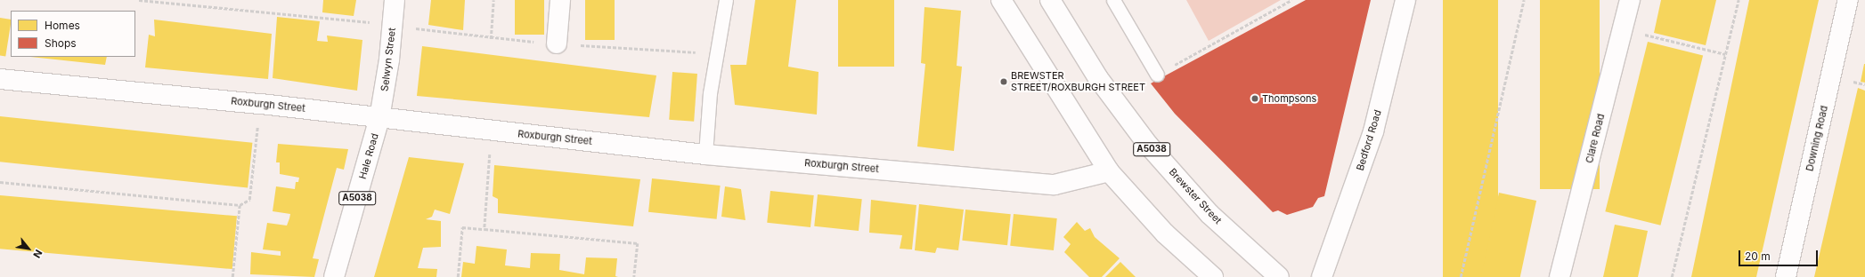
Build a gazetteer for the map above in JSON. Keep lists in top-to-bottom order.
{
  "streets": {
    "street": [
      "Selwyn Street",
      "Roxburgh Street",
      "Clare Road",
      "Downing Road",
      "Bedford Road",
      "A5038",
      "Hale Road",
      "Brewster Street"
    ]
  },
  "crossings": [
    ["Selwyn Street", "Roxburgh Street"],
    ["Selwyn Street", "Hale Road"],
    ["Roxburgh Street", "Hale Road"]
  ],
  "places": ["BREWSTER STREET/ROXBURGH STREET", "Thompsons"],
  "legend": ["Homes", "Shops"],
  "scale_bar": "20 m",
  "north": "bottom right"
}
